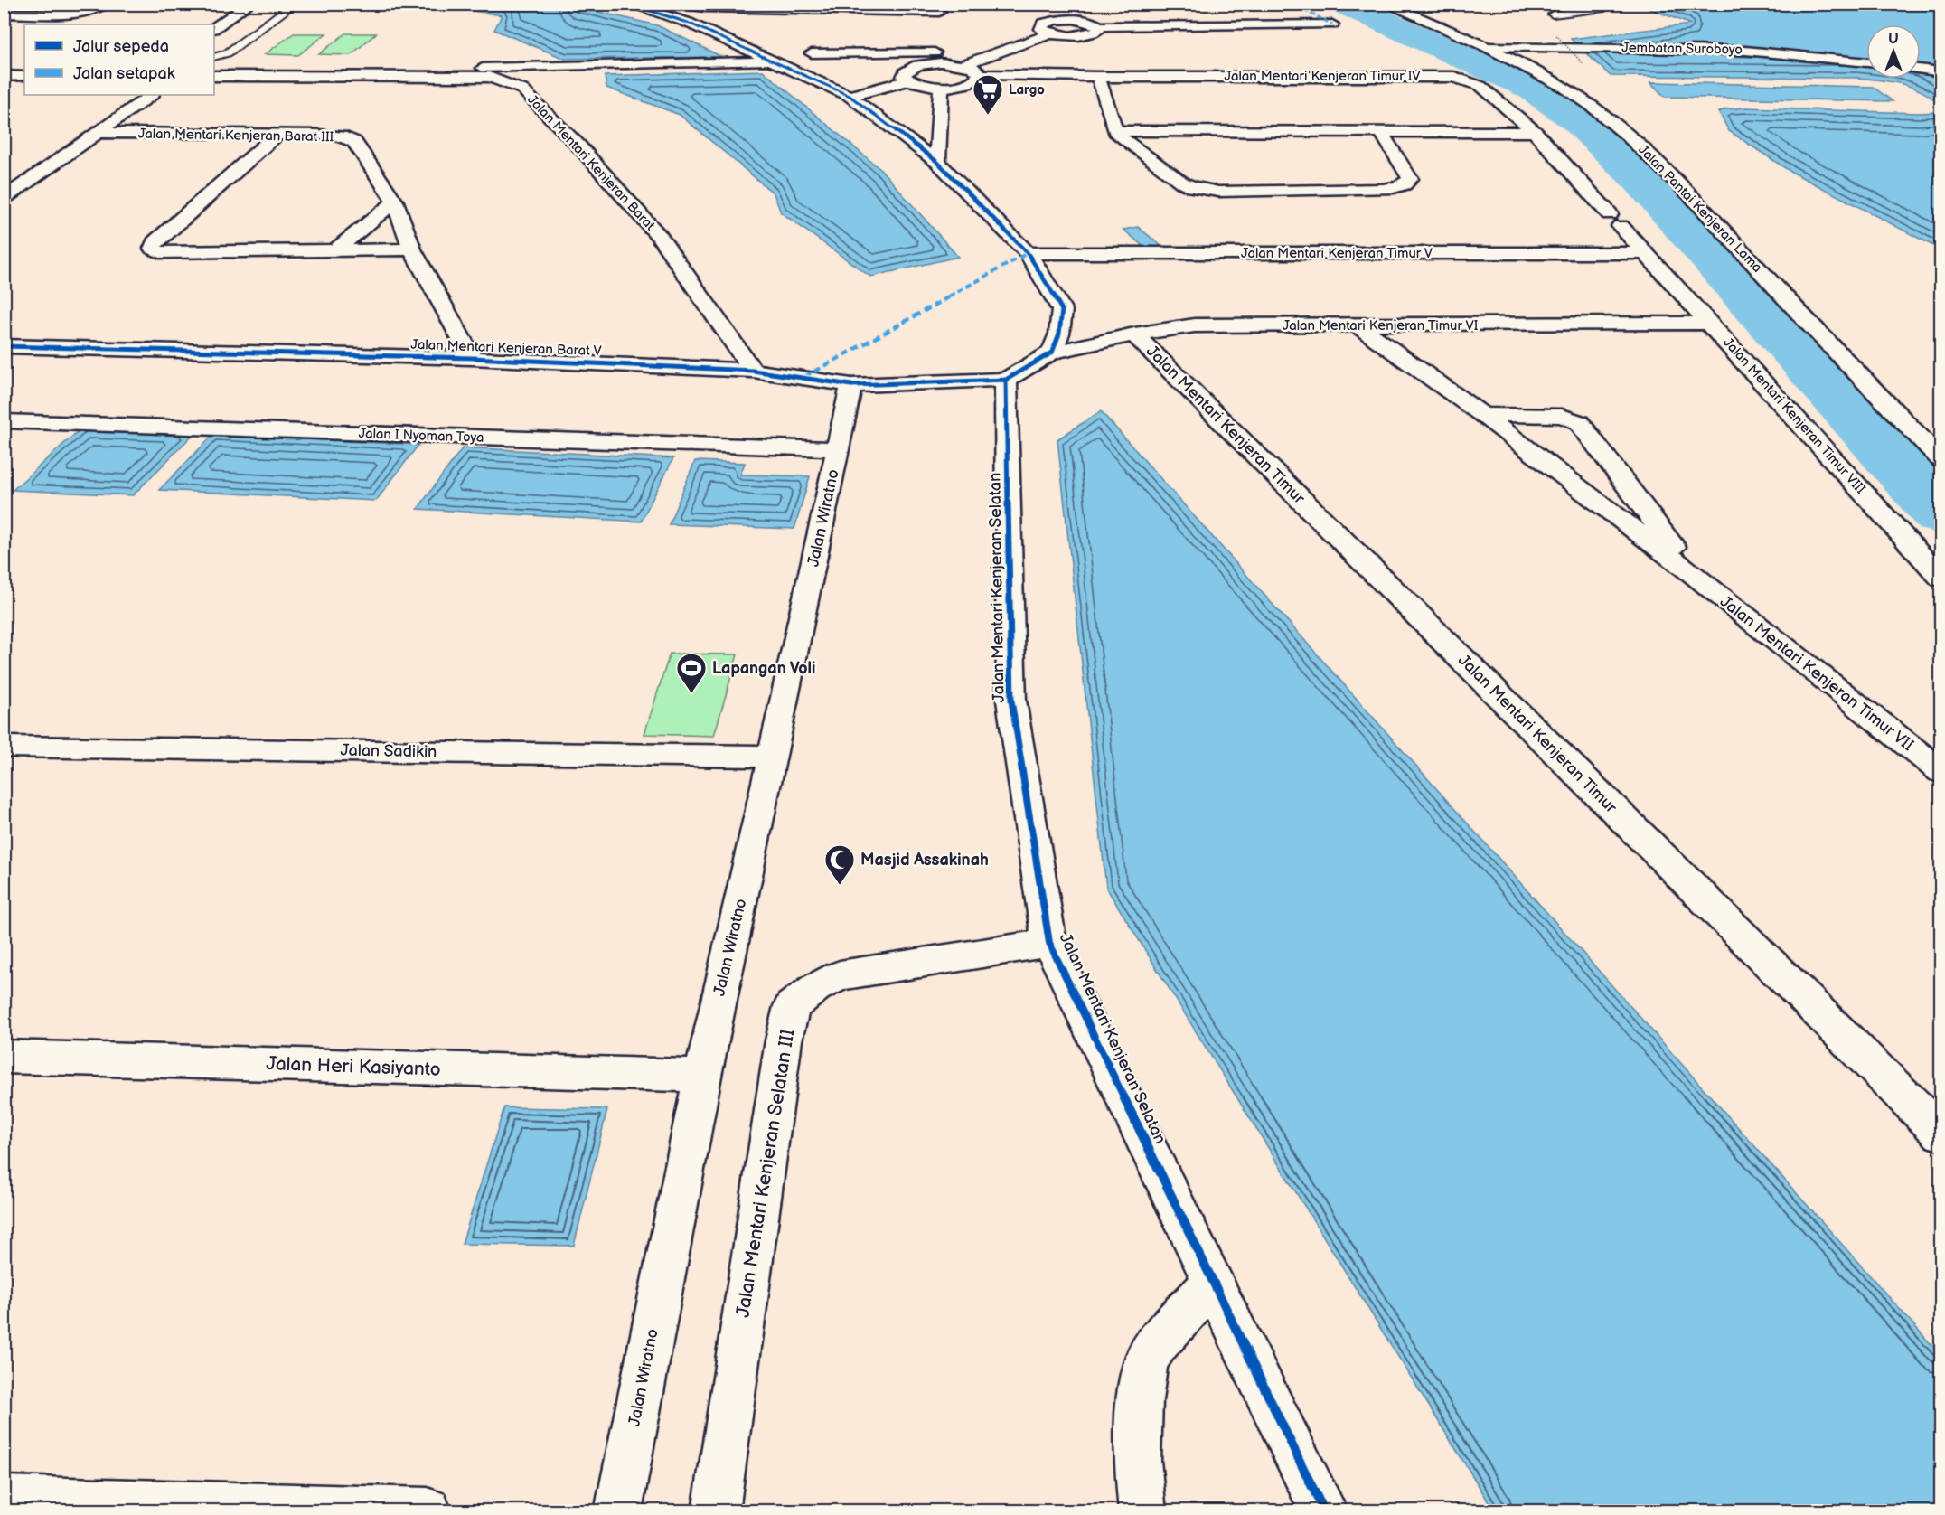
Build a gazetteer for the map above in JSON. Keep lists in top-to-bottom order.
{
  "streets": {
    "street": [
      "Jembatan Suroboyo",
      "Jalan Mentari Kenjeran Timur IV",
      "Jalan Mentari Kenjeran Barat III",
      "Jalan Mentari Kenjeran Barat",
      "Jalan Pantai Kenjeran Lama",
      "Jalan Mentari Kenjeran Timur V",
      "Jalan Mentari Kenjeran Timur VI",
      "Jalan Mentari Kenjeran Barat V",
      "Jalan Mentari Kenjeran Timur VIII",
      "Jalan Mentari Kenjeran Timur",
      "Jalan I Nyoman Toya",
      "Jalan Wiratno",
      "Jalan Mentari Kenjeran Selatan",
      "Jalan Mentari Kenjeran Timur VII",
      "Jalan Sadikin",
      "Jalan Heri Kasiyanto",
      "Jalan Mentari Kenjeran Selatan III"
    ]
  },
  "crossings": [
    ["Jembatan Suroboyo", "Jalan Pantai Kenjeran Lama"],
    ["Jalan Mentari Kenjeran Timur IV", "Jalan Mentari Kenjeran Timur V"],
    ["Jalan Mentari Kenjeran Timur IV", "Jalan Mentari Kenjeran Timur VIII"],
    ["Jalan Mentari Kenjeran Barat III", "Jalan Mentari Kenjeran Barat V"],
    ["Jalan Mentari Kenjeran Barat", "Jalan Mentari Kenjeran Barat V"],
    ["Jalan Mentari Kenjeran Timur V", "Jalan Mentari Kenjeran Timur VIII"],
    ["Jalan Mentari Kenjeran Timur VI", "Jalan Mentari Kenjeran Timur VIII"],
    ["Jalan Mentari Kenjeran Timur VI", "Jalan Mentari Kenjeran Timur"],
    ["Jalan Mentari Kenjeran Timur VI", "Jalan Mentari Kenjeran Timur VII"],
    ["Jalan Mentari Kenjeran Barat V", "Jalan Wiratno"],
    ["Jalan Mentari Kenjeran Barat V", "Jalan Mentari Kenjeran Selatan"],
    ["Jalan I Nyoman Toya", "Jalan Wiratno"],
    ["Jalan Wiratno", "Jalan Sadikin"],
    ["Jalan Wiratno", "Jalan Heri Kasiyanto"],
    ["Jalan Mentari Kenjeran Selatan", "Jalan Mentari Kenjeran Selatan III"]
  ],
  "places": {
    "supermarket": ["Largo"],
    "sports": ["Lapangan Voli"],
    "mosque": ["Masjid Assakinah"]
  },
  "legend": ["Jalur sepeda", "Jalan setapak"],
  "north": "top"
}
